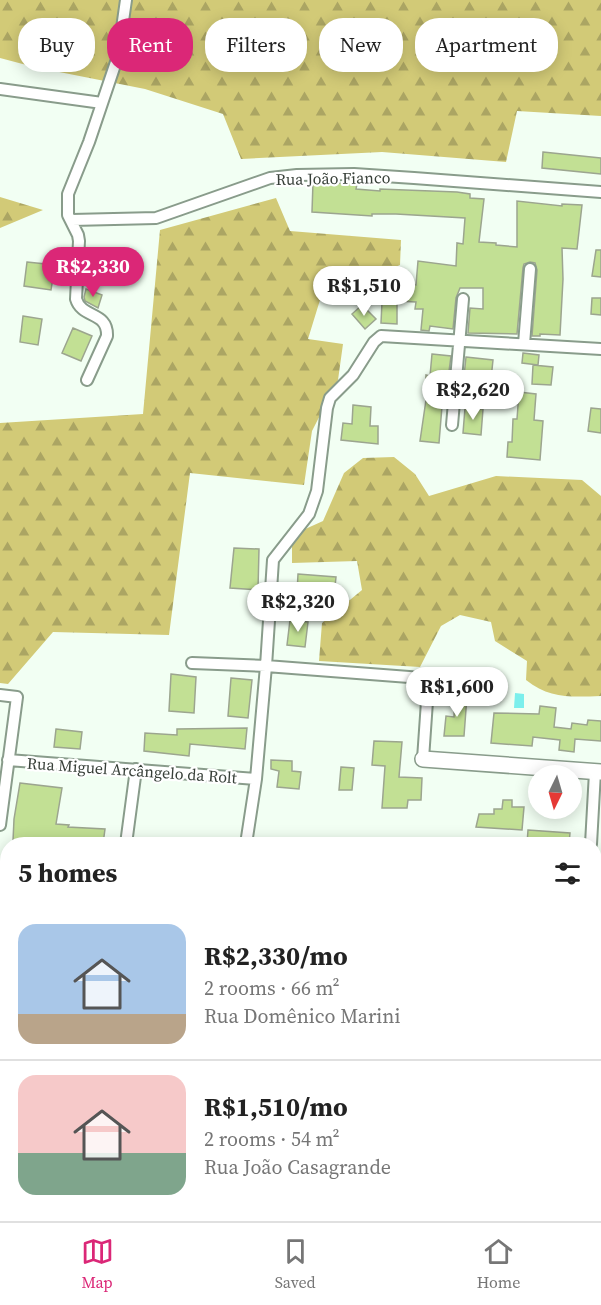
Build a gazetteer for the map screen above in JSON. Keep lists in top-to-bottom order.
{
  "streets": {
    "street": ["Rua João Fianco", "Rua Miguel Arcângelo da Rolt"]
  },
  "north": "bottom",
  "page": {
    "chip": [
      "Buy",
      "Rent",
      "Filters",
      "New",
      "Apartment"
    ],
    "price": [
      "R$2,330",
      "R$1,510",
      "R$2,620",
      "R$2,320",
      "R$1,600"
    ],
    "heading": "5 homes",
    "list": [
      {
        "name": "R$2,330/mo",
        "note": "2 rooms · 66 m² · Rua Domênico Marini"
      },
      {
        "name": "R$1,510/mo",
        "note": "2 rooms · 54 m² · Rua João Casagrande"
      }
    ],
    "tabs": ["Map", "Saved", "Home"]
  }
}
